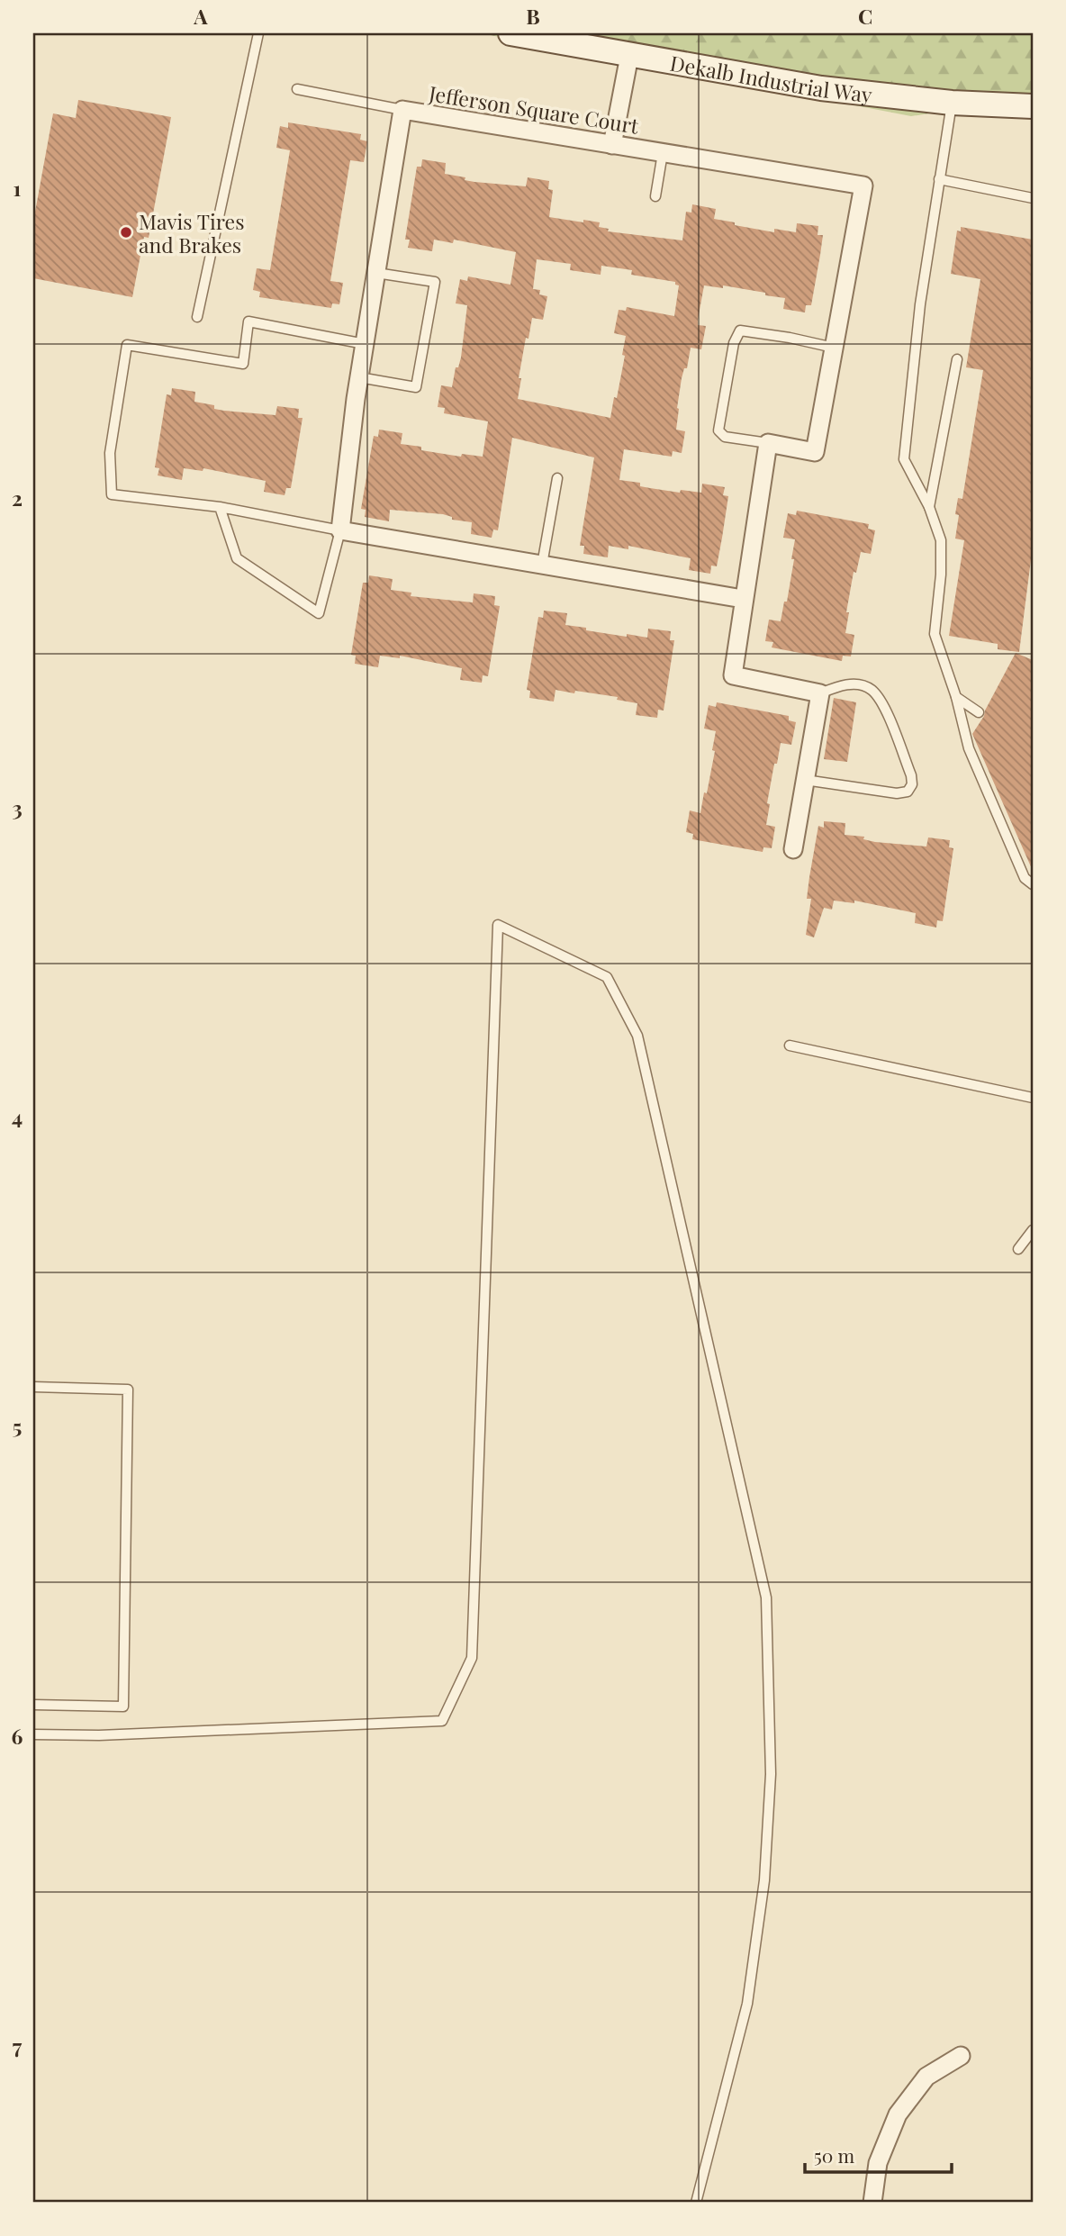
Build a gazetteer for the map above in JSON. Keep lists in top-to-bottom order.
{
  "streets": {
    "main road": ["Dekalb Industrial Way"],
    "street": ["Jefferson Square Court"]
  },
  "places": ["Mavis Tires and Brakes"],
  "scale_bar": "50 m",
  "grid": {
    "columns": ["A", "B", "C"],
    "rows": [
      "1",
      "2",
      "3",
      "4",
      "5",
      "6",
      "7"
    ]
  }
}
